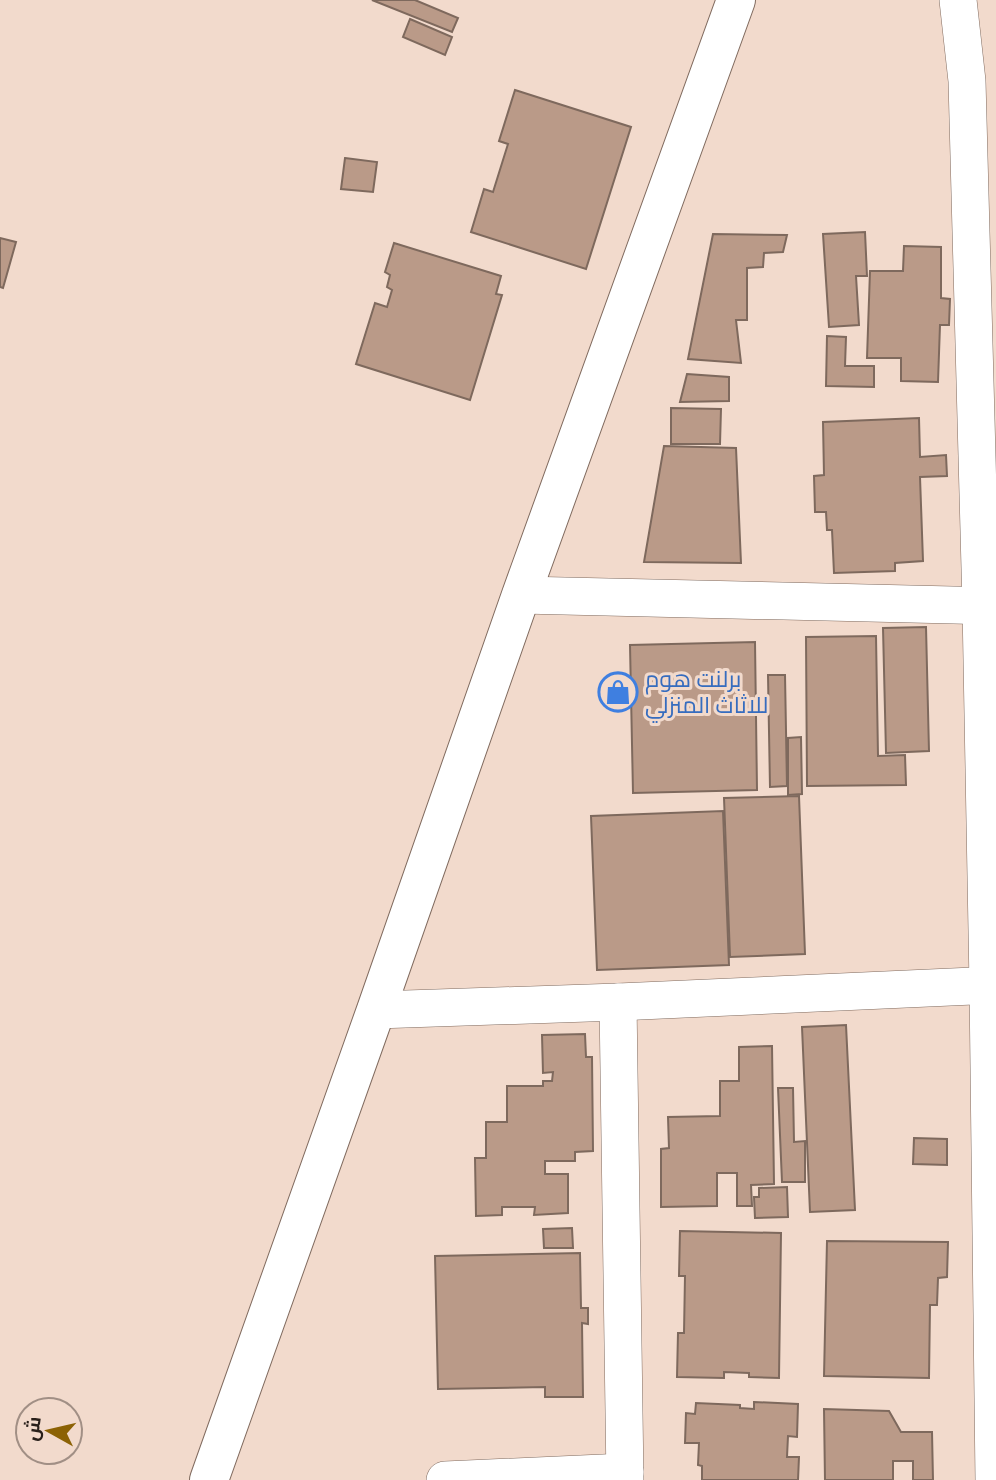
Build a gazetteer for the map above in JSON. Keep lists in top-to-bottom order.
{
  "places": {
    "shop": ["برلنت هوم للاثاث المنزلي"]
  },
  "north": "left"
}
